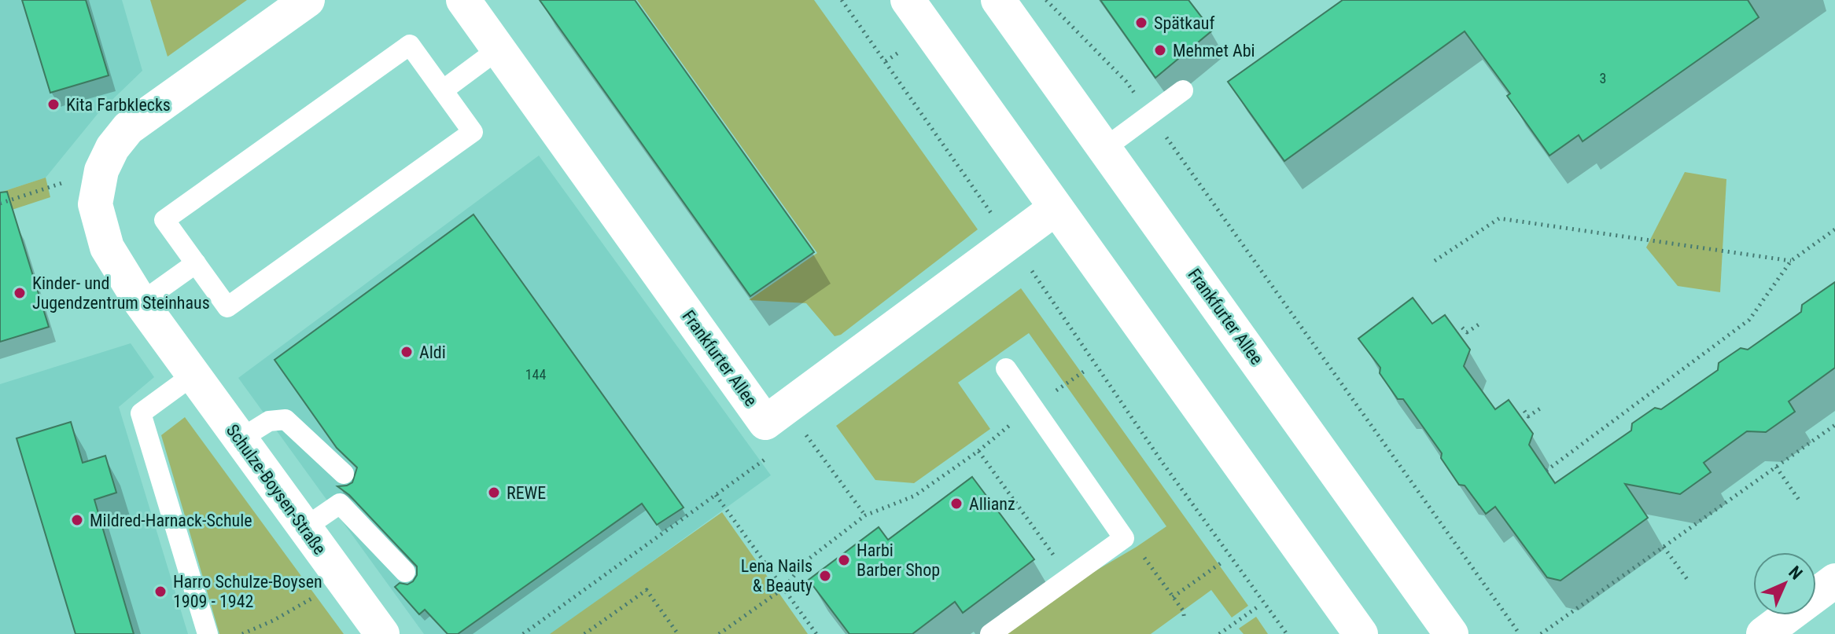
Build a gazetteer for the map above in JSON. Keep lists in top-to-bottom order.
{
  "streets": {
    "street": ["Frankfurter Allee", "Schulze-Boysen-Straße"]
  },
  "places": [
    "Spätkauf",
    "Mehmet Abi",
    "Kita Farbklecks",
    "Kinder- und Jugendzentrum Steinhaus",
    "Aldi",
    "REWE",
    "Allianz",
    "Mildred-Harnack-Schule",
    "Harbi Barber Shop",
    "Lena Nails & Beauty",
    "Harro Schulze-Boysen 1909 - 1942"
  ],
  "house_numbers": ["3", "144"],
  "north": "top right"
}
